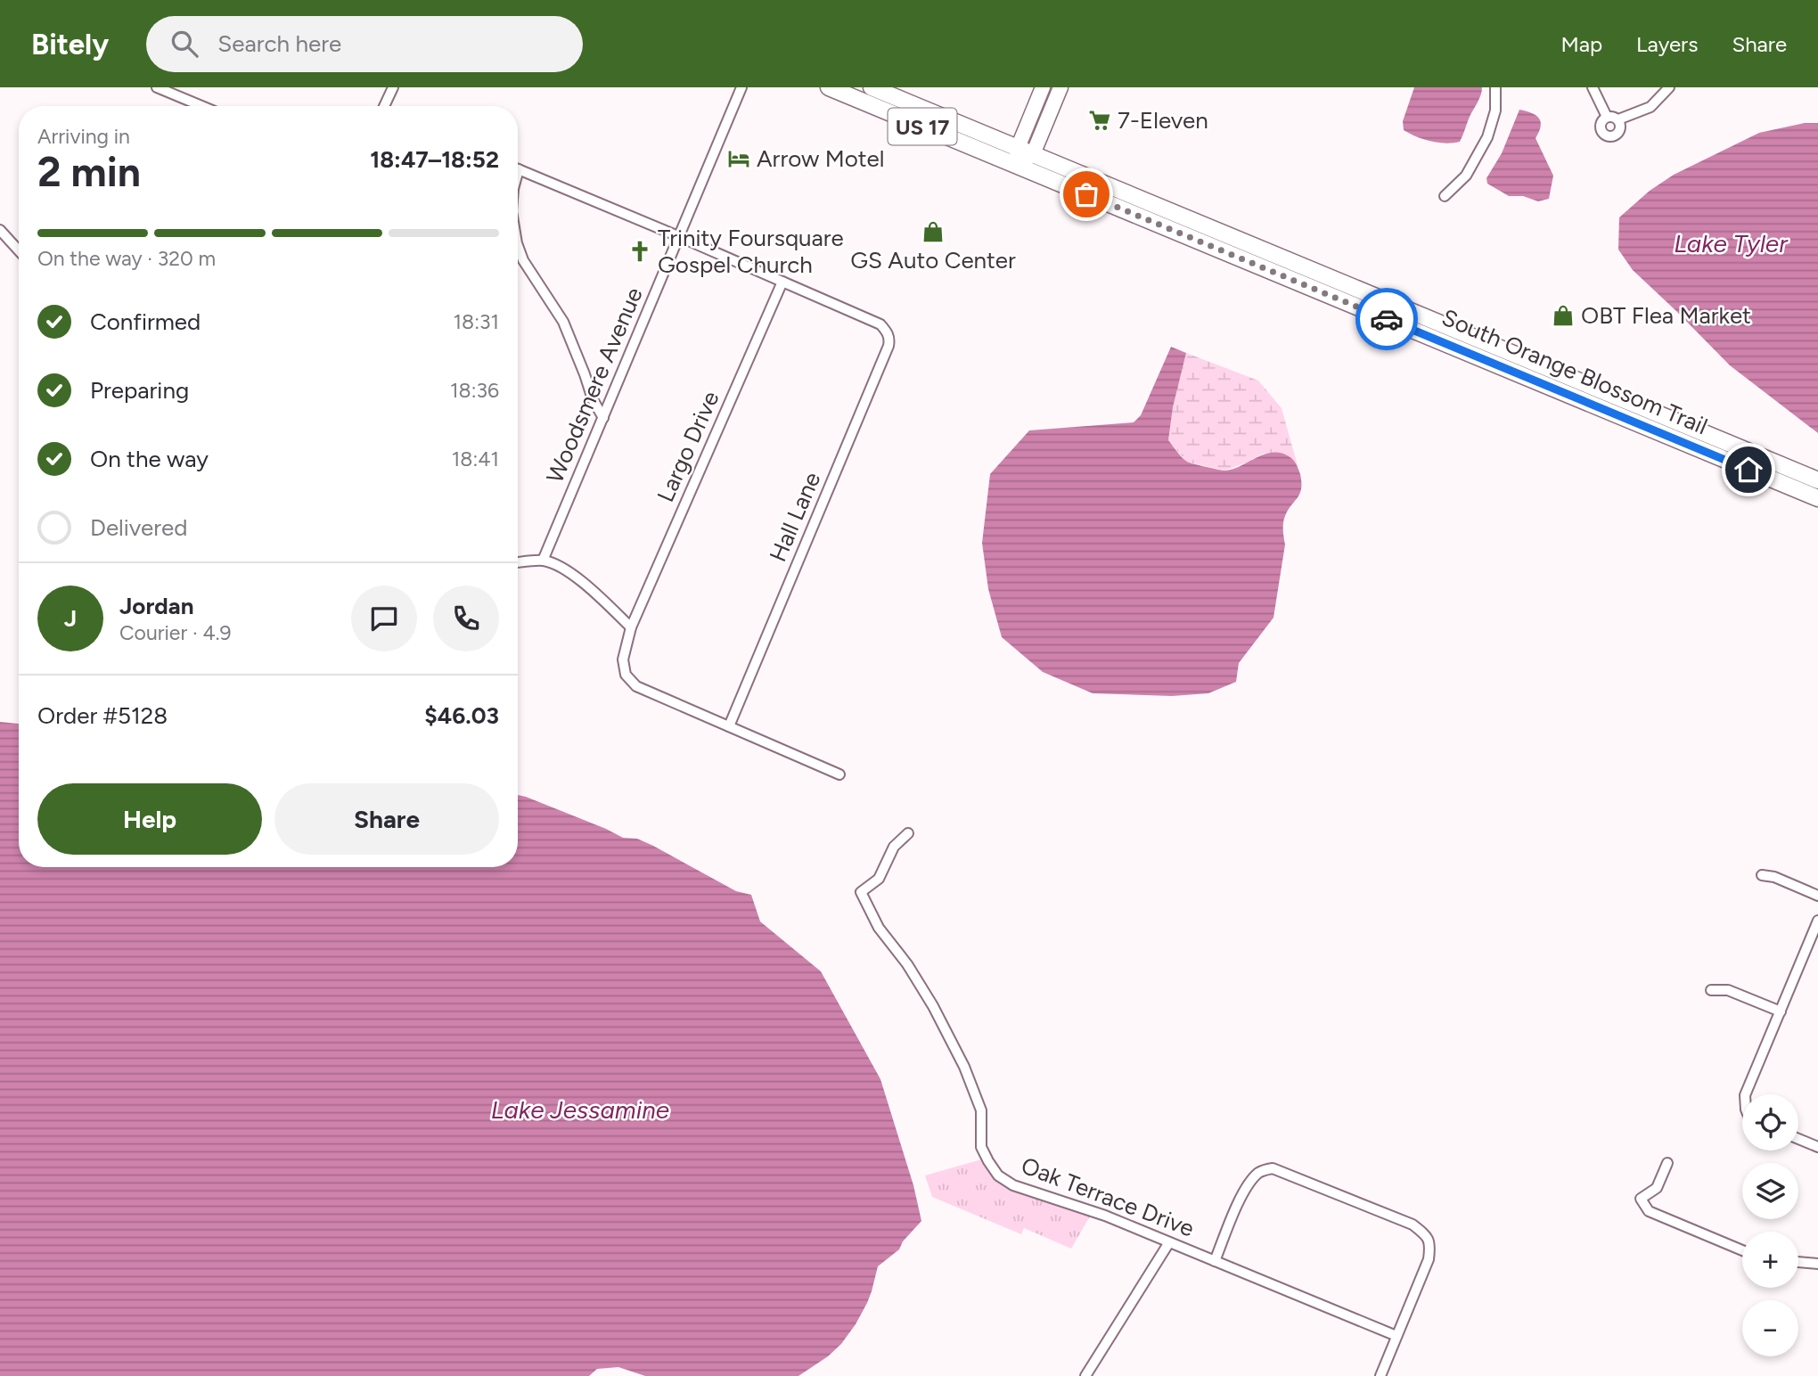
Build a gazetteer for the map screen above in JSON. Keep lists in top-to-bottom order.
{
  "streets": {
    "main road": ["US 17", "South Orange Blossom Trail"],
    "street": [
      "Woodsmere Avenue",
      "Largo Drive",
      "Hall Lane",
      "Oak Terrace Drive"
    ]
  },
  "crossings": [
    ["Largo Drive", "Hall Lane"]
  ],
  "water": ["Lake Tyler", "Lake Jessamine"],
  "places": {
    "supermarket": ["7-Eleven"],
    "hotel": ["Arrow Motel"],
    "shop": ["GS Auto Center", "OBT Flea Market"],
    "church": ["Trinity Foursquare Gospel Church"]
  },
  "page": {
    "header": "Bitely",
    "search": "Search here",
    "nav": ["Map", "Layers", "Share"],
    "heading": ["2 min", "Arriving in", "18:47–18:52"],
    "panel": [
      "Jordan",
      "Courier · 4.9",
      "Order #5128",
      "$46.03"
    ],
    "bar": "On the way · 320 m",
    "list": [
      ["Confirmed", "18:31"],
      ["Preparing", "18:36"],
      ["On the way", "18:41"],
      "Delivered"
    ],
    "round": "J",
    "buttons": ["Help", "Share"],
    "map_buttons": ["+", "−"]
  }
}
